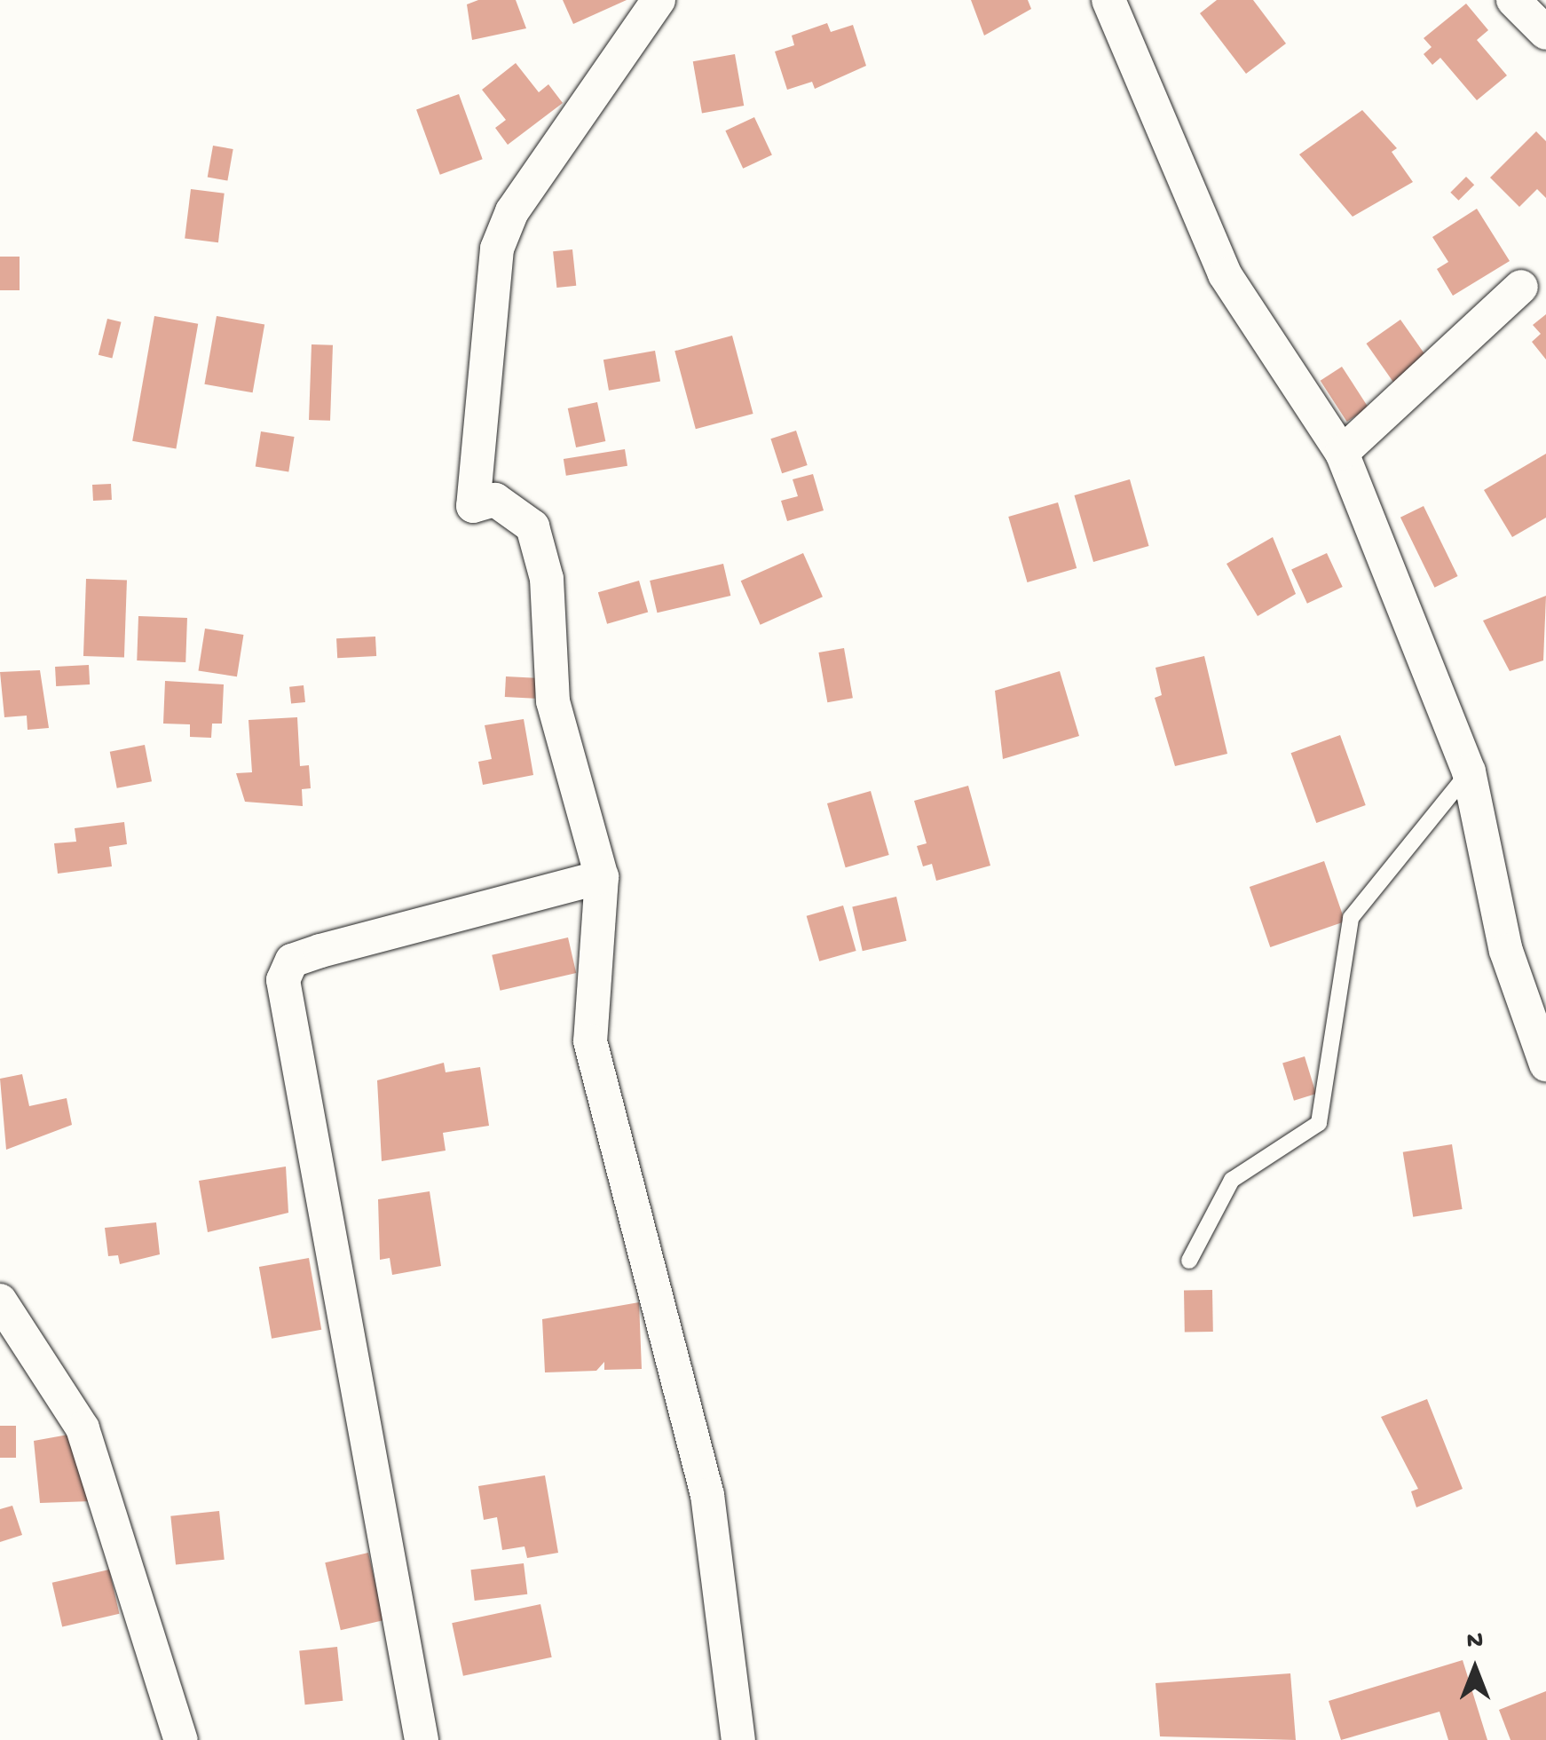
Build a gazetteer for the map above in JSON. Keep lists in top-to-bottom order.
{
  "north": "top"
}
